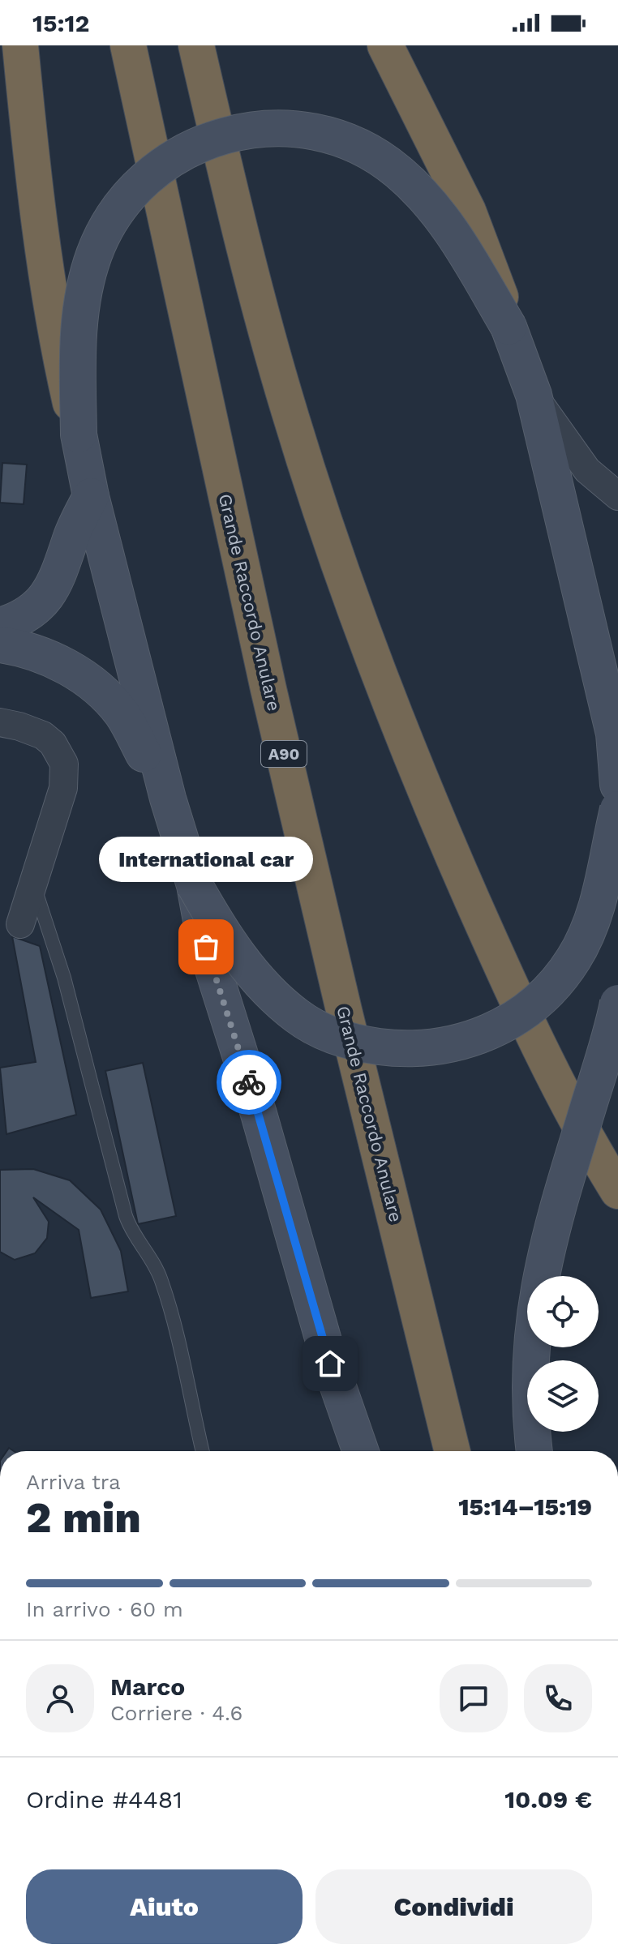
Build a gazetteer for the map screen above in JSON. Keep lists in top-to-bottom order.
{
  "streets": {
    "highway": ["Grande Raccordo Anulare", "A90"]
  },
  "places": ["International car"],
  "page": {
    "status": "15:12",
    "bubble": "International car",
    "heading": ["2 min", "Arriva tra", "15:14–15:19"],
    "panel": [
      "Marco",
      "Corriere · 4.6",
      "Ordine #4481",
      "10.09 €"
    ],
    "bar": "In arrivo · 60 m",
    "buttons": ["Aiuto", "Condividi"]
  }
}
